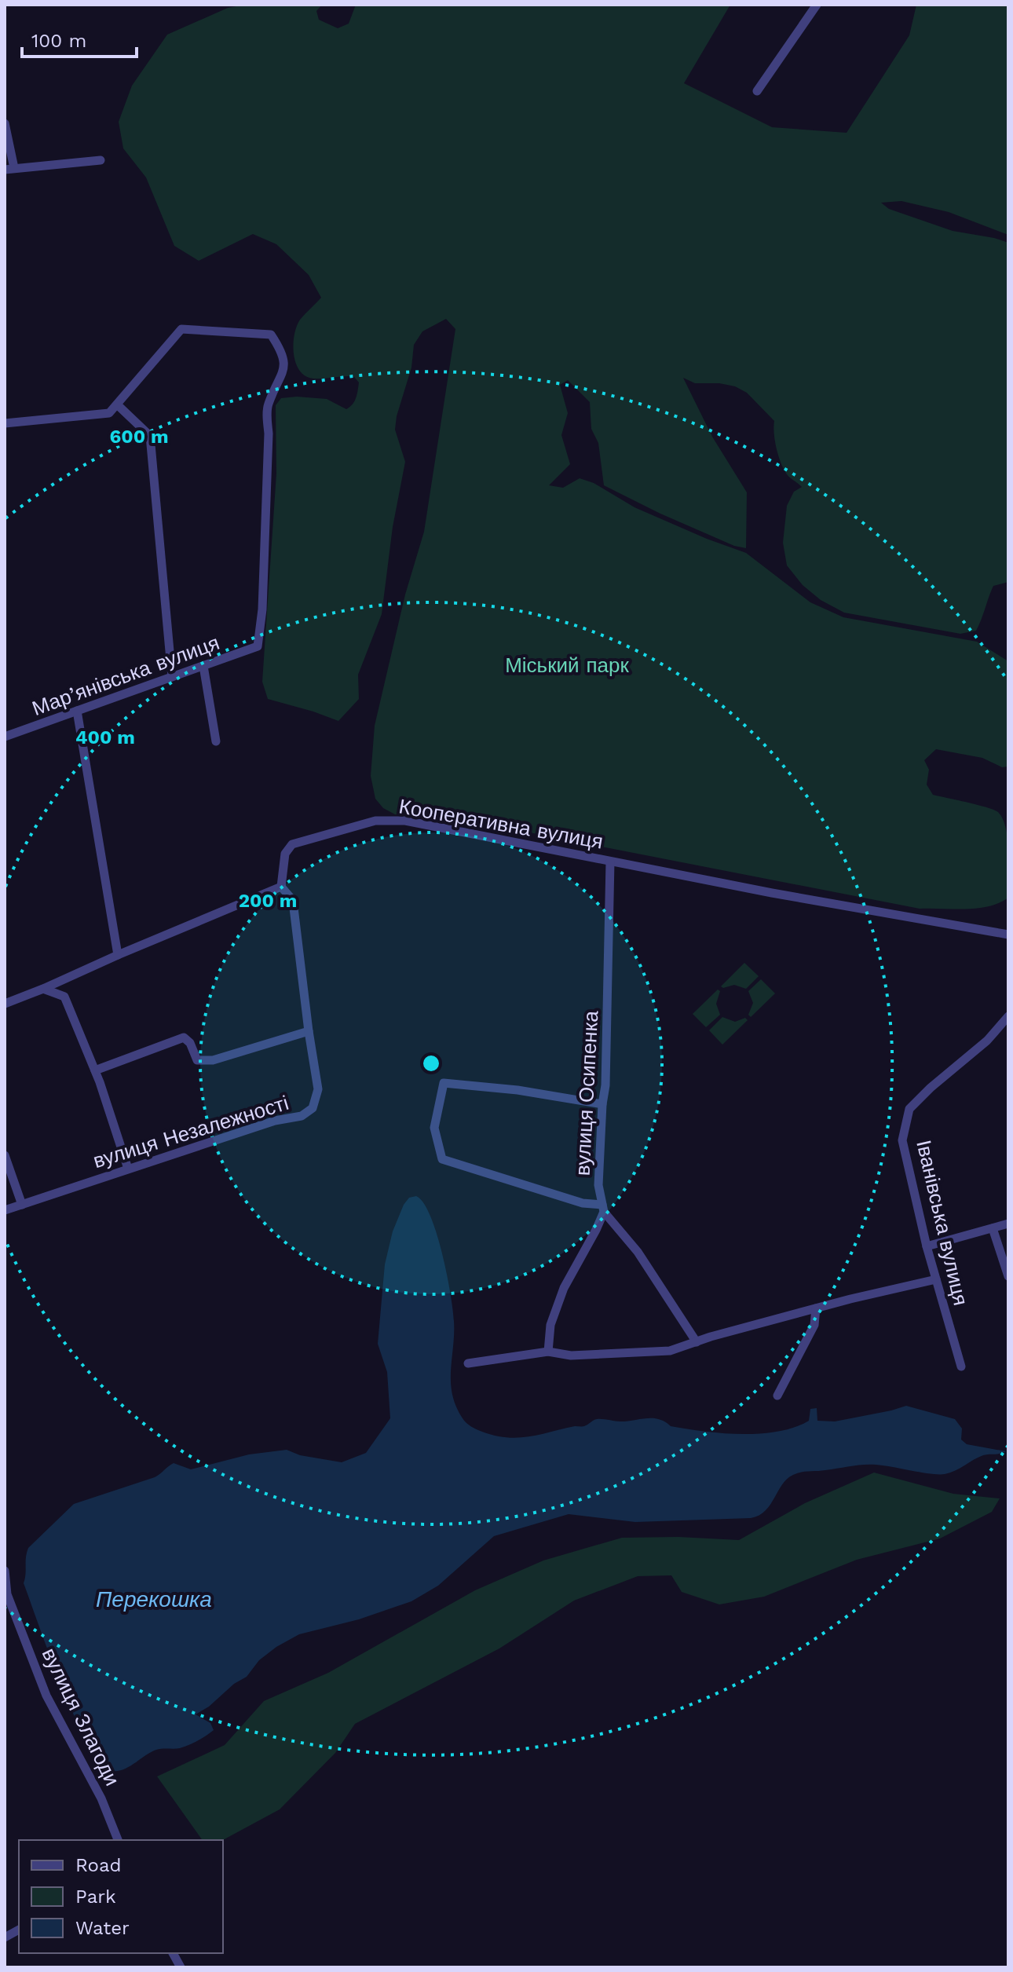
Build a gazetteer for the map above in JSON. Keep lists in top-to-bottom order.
{
  "streets": {
    "street": [
      "Мар’янівська вулиця",
      "Кооперативна вулиця",
      "вулиця Осипенка",
      "вулиця Незалежності",
      "Іванівська вулиця",
      "вулиця Злагоди"
    ]
  },
  "crossings": [
    ["Кооперативна вулиця", "вулиця Осипенка"],
    ["Кооперативна вулиця", "вулиця Незалежності"]
  ],
  "water": ["Перекошка"],
  "parks": ["Міський парк"],
  "legend": ["Road", "Park", "Water"],
  "scale_bar": "100 m",
  "rings": ["600 m", "400 m", "200 m"]
}
